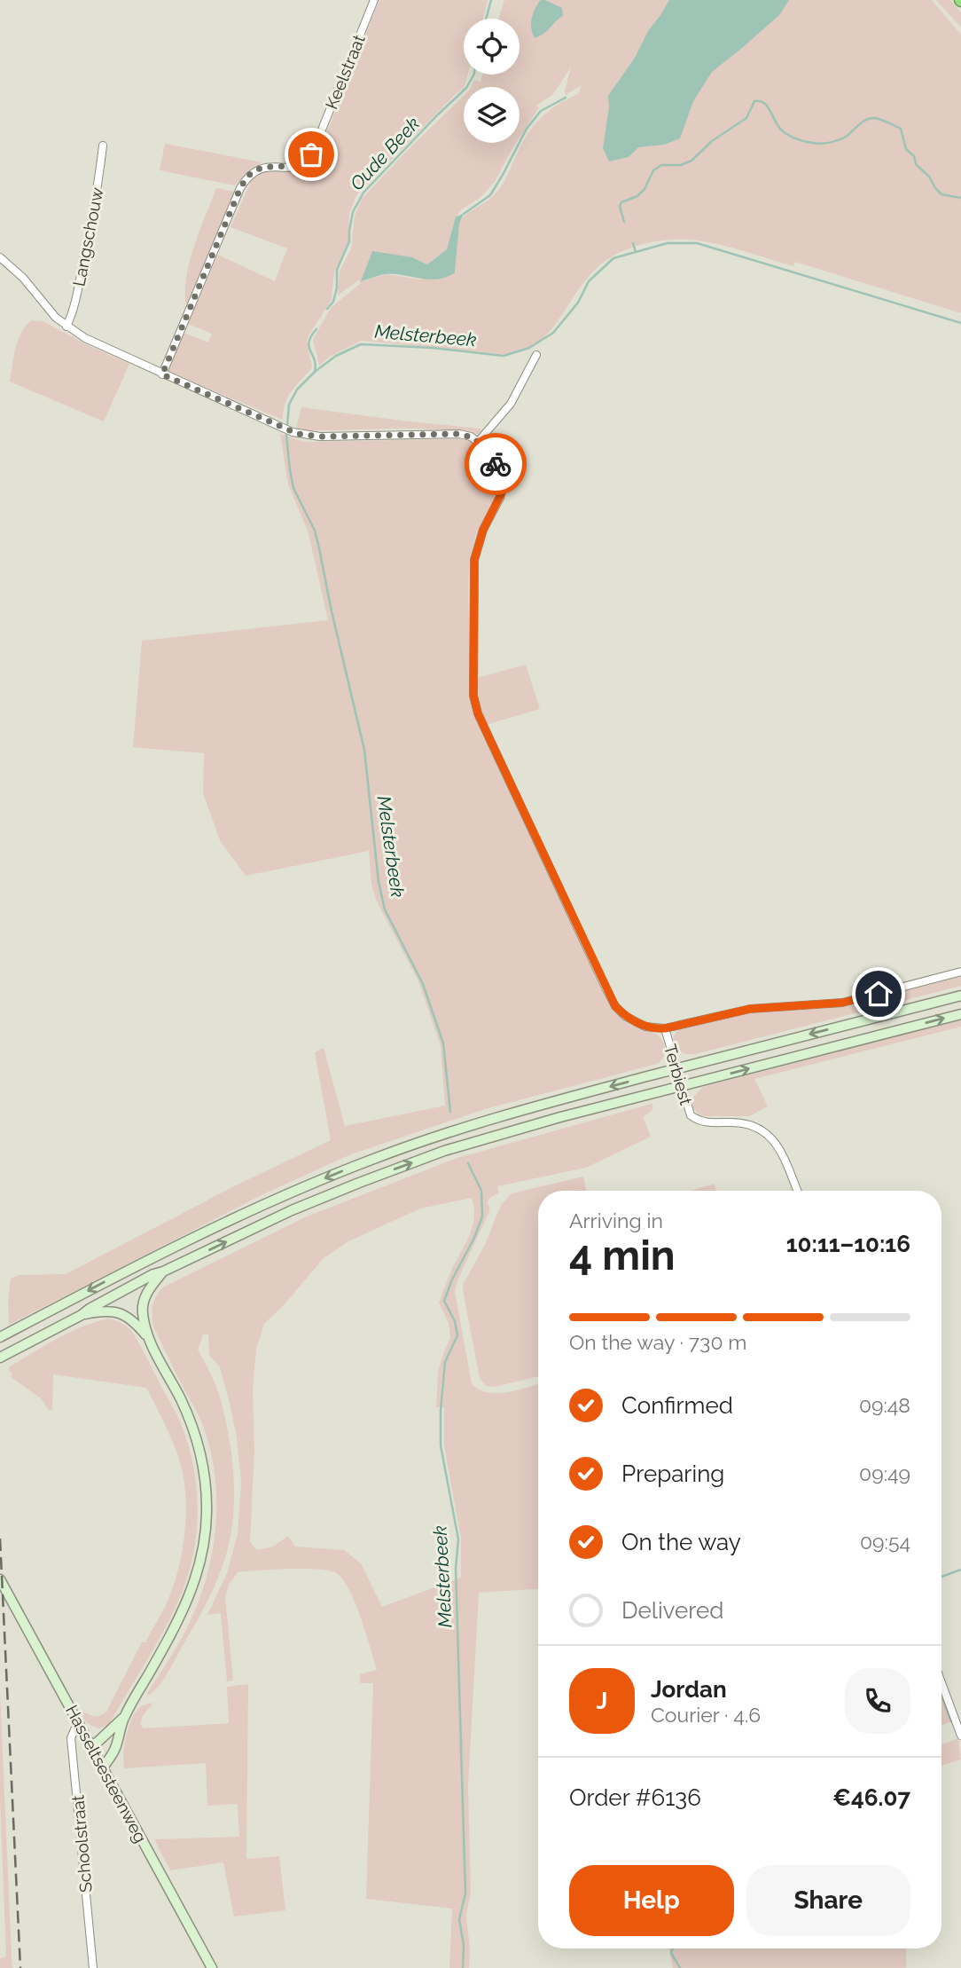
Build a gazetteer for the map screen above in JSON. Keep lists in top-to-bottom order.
{
  "streets": {
    "main road": ["Hasseltsesteenweg"],
    "street": [
      "Keelstraat",
      "Langschouw",
      "Terbiest",
      "Schoolstraat"
    ]
  },
  "crossings": [
    ["Hasseltsesteenweg", "Schoolstraat"]
  ],
  "water": ["Oude Beek", "Melsterbeek"],
  "page": {
    "heading": ["4 min", "Arriving in", "10:11–10:16"],
    "panel": [
      "Jordan",
      "Courier · 4.6",
      "Order #6136",
      "€46.07"
    ],
    "bar": "On the way · 730 m",
    "list": [
      ["Confirmed", "09:48"],
      ["Preparing", "09:49"],
      ["On the way", "09:54"],
      "Delivered"
    ],
    "round": "J",
    "buttons": ["Help", "Share"]
  }
}
